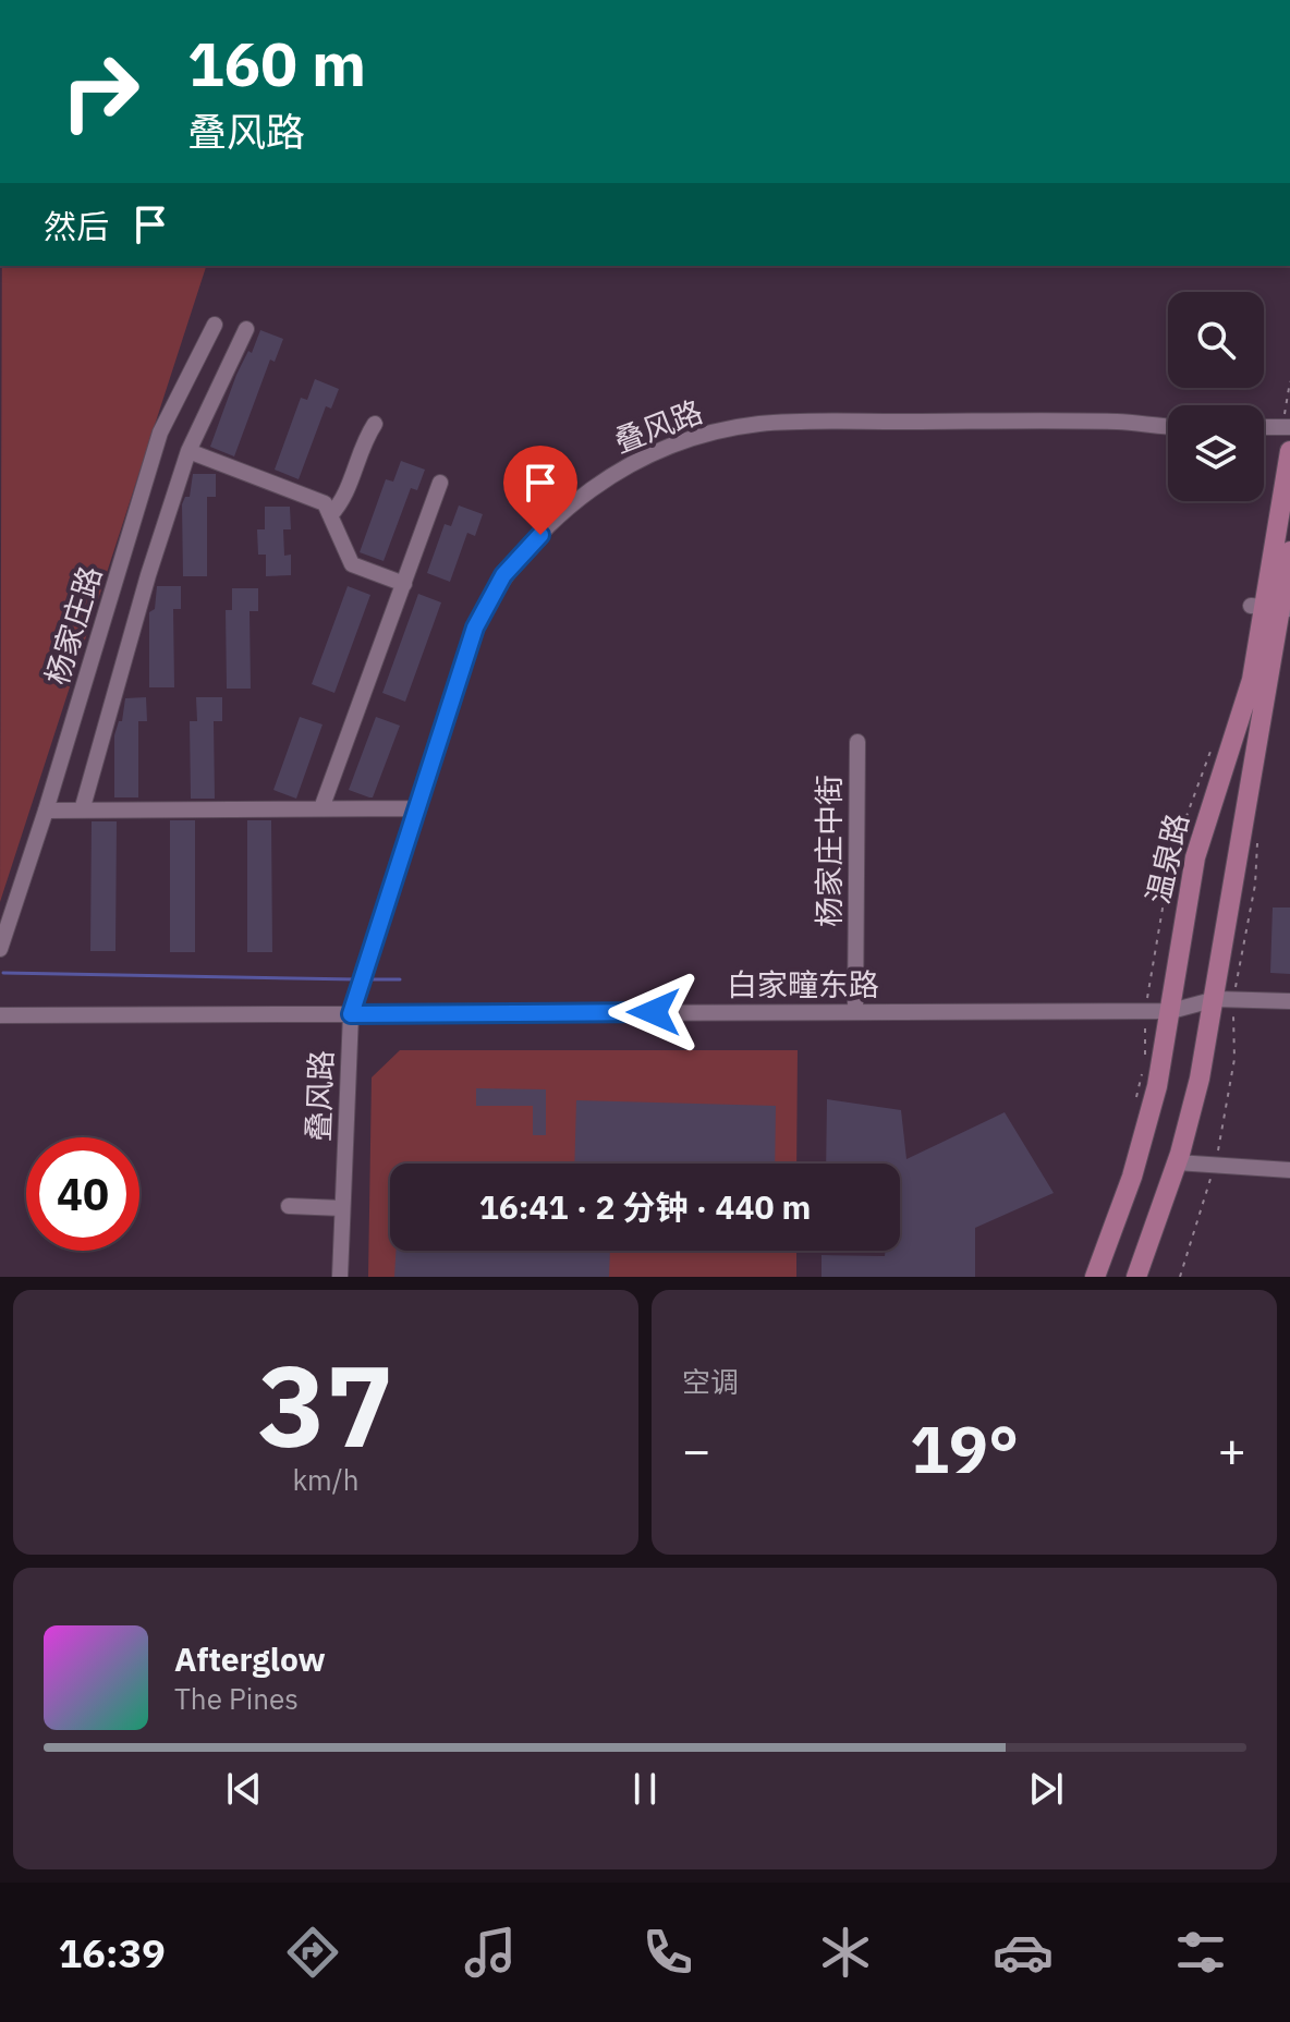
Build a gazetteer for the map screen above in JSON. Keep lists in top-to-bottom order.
{
  "streets": {
    "main road": ["温泉路"],
    "street": [
      "叠风路",
      "杨家庄路",
      "杨家庄中街",
      "白家疃东路"
    ]
  },
  "crossings": [
    ["叠风路", "白家疃东路"],
    ["杨家庄中街", "白家疃东路"],
    ["温泉路", "白家疃东路"]
  ],
  "page": {
    "turn": ["160 m", "叠风路"],
    "then": "然后",
    "limit": "40",
    "trip": "16:41 · 2 分钟 · 440 m",
    "tile": [
      ["37", "km/h"],
      "空调"
    ],
    "heat": ["−", "19°", "+"],
    "song": ["Afterglow", "The Pines"],
    "tabs": "16:39"
  }
}
